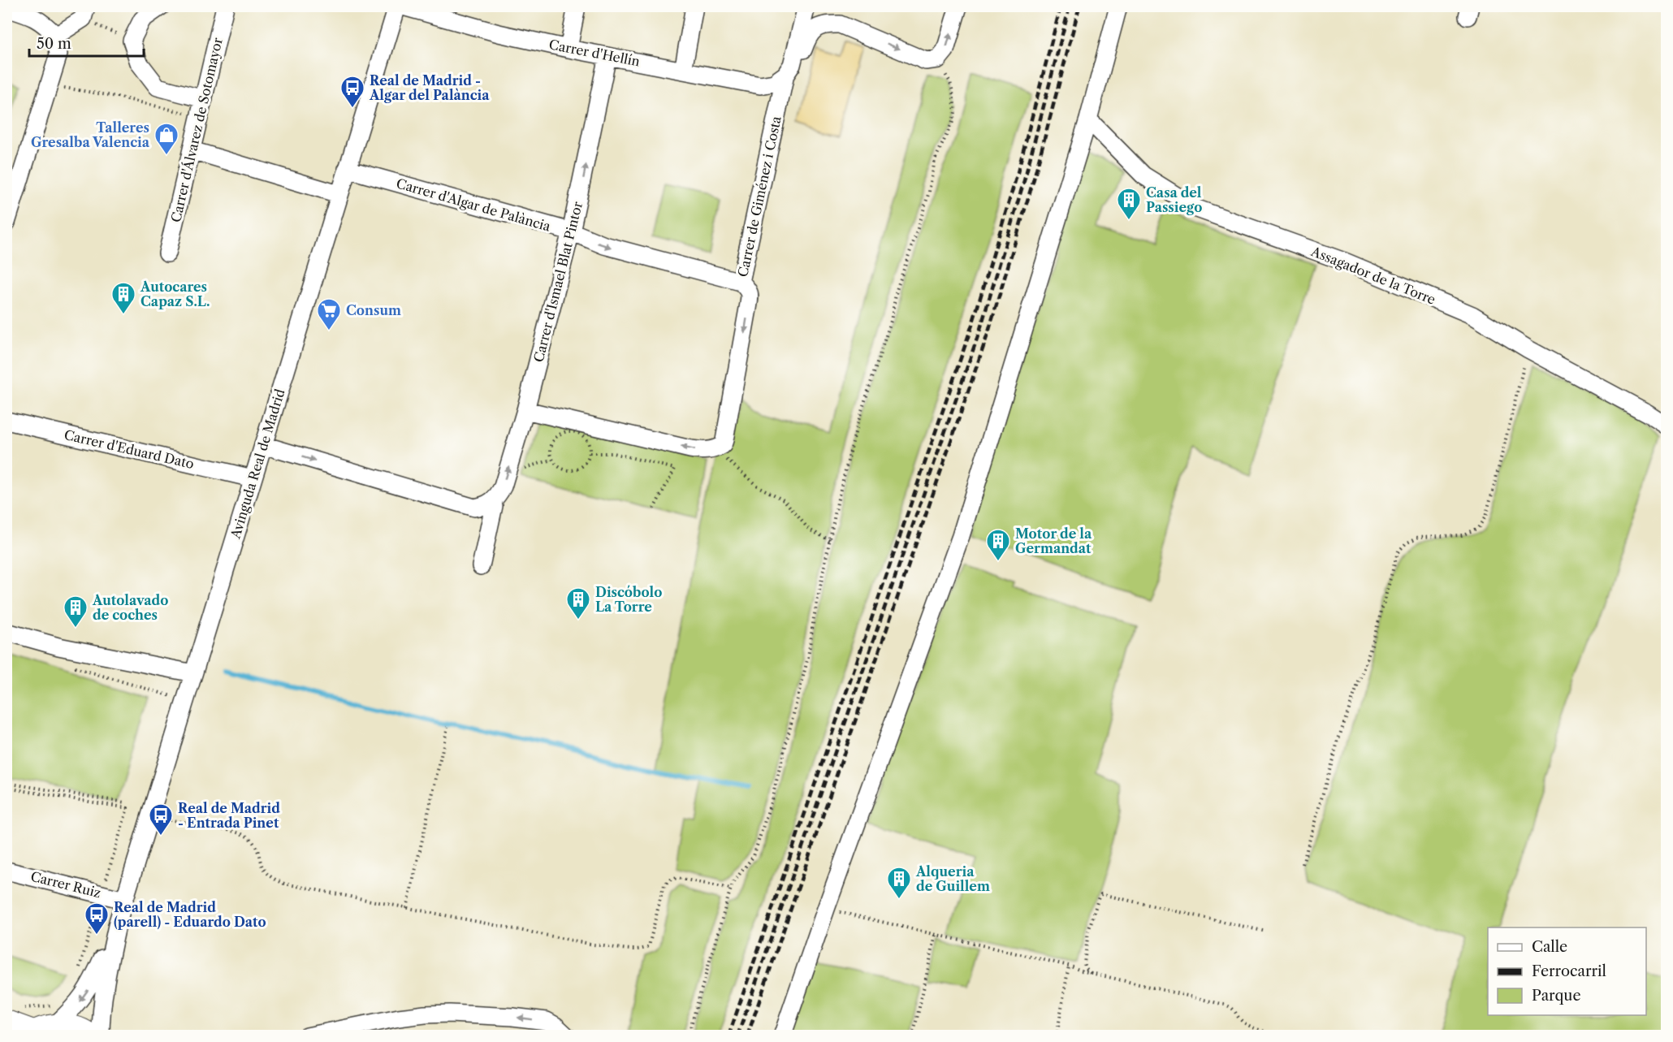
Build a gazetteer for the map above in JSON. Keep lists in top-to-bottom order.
{
  "streets": {
    "street": [
      "Carrer d'Hellín",
      "Carrer d'Álvarez de Sotomayor",
      "Carrer de Giménez i Costa",
      "Carrer d'Algar de Palància",
      "Assagador de la Torre",
      "Carrer d'Ismael Blat Pintor",
      "Carrer d'Eduard Dato",
      "Avinguda Real de Madrid",
      "Carrer Ruiz"
    ]
  },
  "crossings": [
    ["Carrer d'Hellín", "Carrer de Giménez i Costa"],
    ["Carrer d'Hellín", "Carrer d'Ismael Blat Pintor"],
    ["Carrer de Giménez i Costa", "Carrer d'Algar de Palància"],
    ["Carrer d'Algar de Palància", "Carrer d'Ismael Blat Pintor"],
    ["Carrer d'Algar de Palància", "Avinguda Real de Madrid"],
    ["Carrer d'Eduard Dato", "Avinguda Real de Madrid"],
    ["Avinguda Real de Madrid", "Carrer Ruiz"]
  ],
  "one_way": ["Carrer de Giménez i Costa", "Carrer d'Algar de Palància", "Carrer d'Ismael Blat Pintor"],
  "places": {
    "bus stop": ["Real de Madrid - Algar del Palància", "Real de Madrid - Entrada Pinet", "Real de Madrid (parell) - Eduardo Dato"],
    "shop": ["Talleres Gresalba Valencia"],
    "building": [
      "Casa del Passiego",
      "Autocares Capaz S.L.",
      "Motor de la Germandat",
      "Discóbolo La Torre",
      "Autolavado de coches",
      "Alqueria de Guillem"
    ],
    "supermarket": ["Consum"]
  },
  "legend": ["Calle", "Ferrocarril", "Parque"],
  "scale_bar": "50 m"
}
